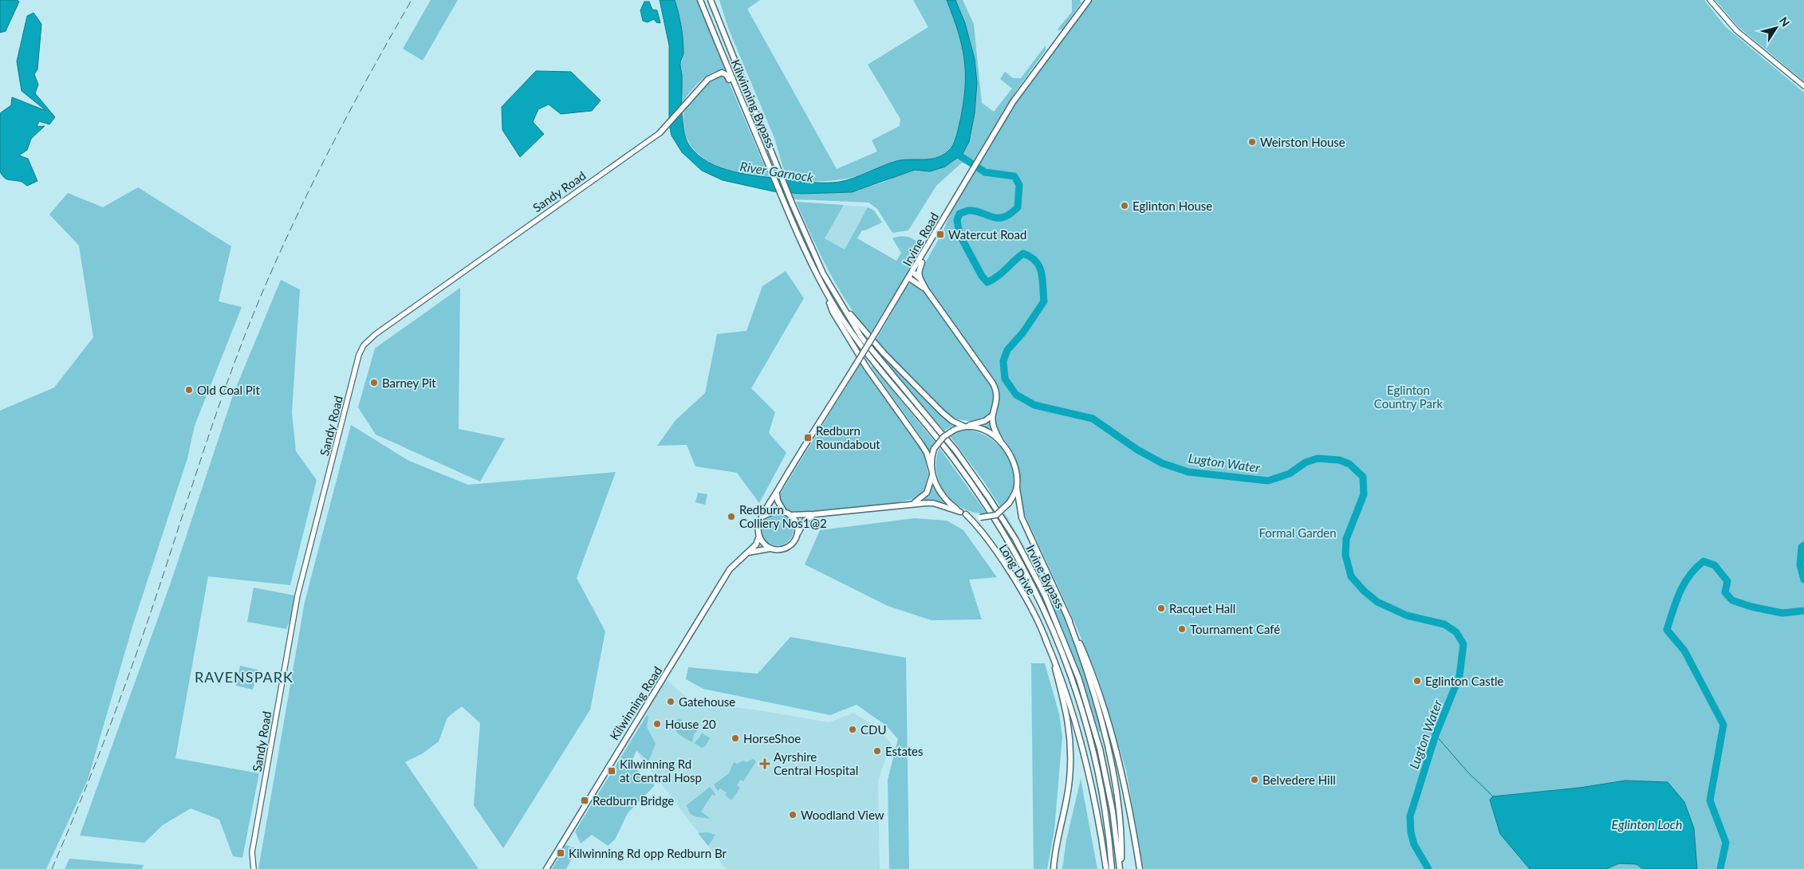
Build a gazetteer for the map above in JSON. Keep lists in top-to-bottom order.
{
  "streets": {
    "main road": [
      "Kilwinning Bypass",
      "Sandy Road",
      "Irvine Road",
      "Long Drive",
      "Irvine Bypass",
      "Kilwinning Road"
    ]
  },
  "crossings": [
    ["Kilwinning Bypass", "Irvine Bypass"],
    ["Irvine Road", "Kilwinning Road"]
  ],
  "districts": ["RAVENSPARK"],
  "water": ["River Garnock", "Lugton Water", "Eglinton Loch"],
  "parks": ["Eglinton Country Park", "Formal Garden"],
  "places": {
    "other": [
      "Weirston House",
      "Eglinton House",
      "Barney Pit",
      "Old Coal Pit",
      "Redburn Colliery Nos1@2",
      "Racquet Hall",
      "Tournament Café",
      "Eglinton Castle",
      "Gatehouse",
      "House 20",
      "CDU",
      "HorseShoe",
      "Estates",
      "Belvedere Hill",
      "Woodland View"
    ],
    "transit": [
      "Watercut Road",
      "Redburn Roundabout",
      "Kilwinning Rd at Central Hosp",
      "Redburn Bridge",
      "Kilwinning Rd opp Redburn Br"
    ],
    "health": ["Ayrshire Central Hospital"]
  },
  "north": "top right"
}
